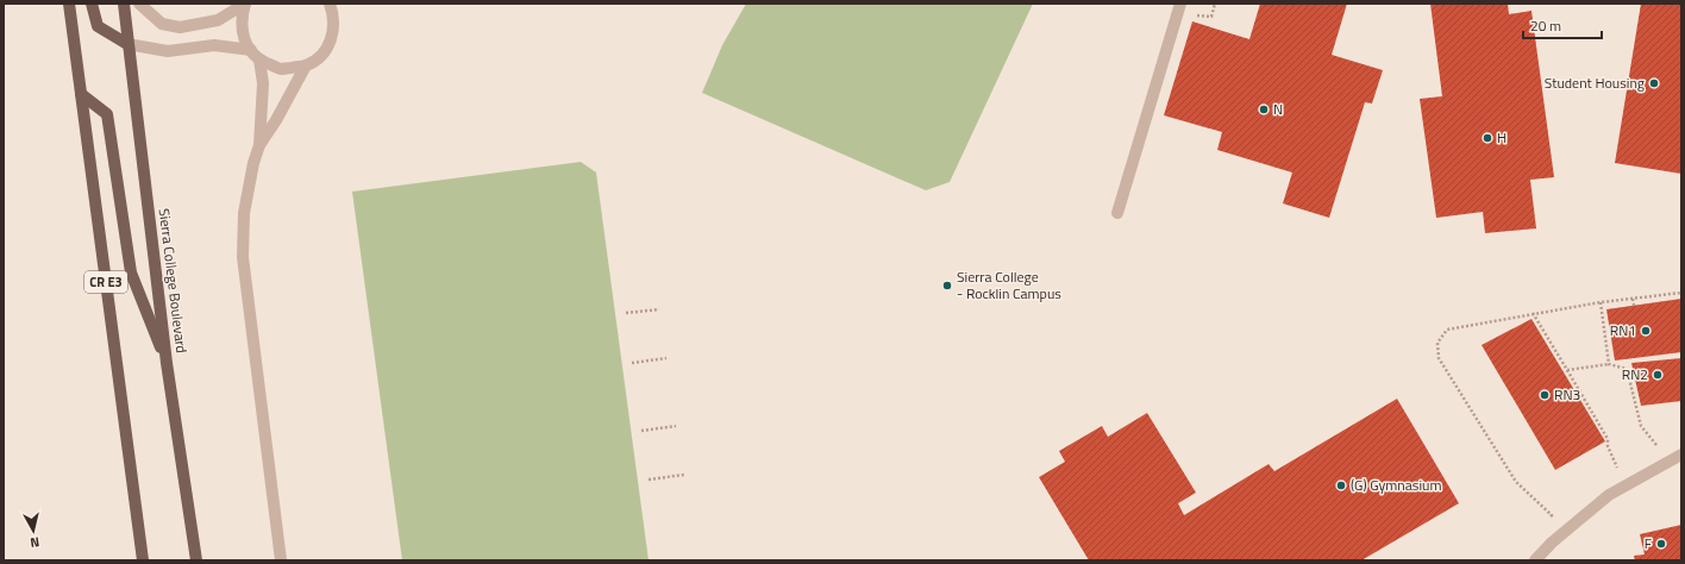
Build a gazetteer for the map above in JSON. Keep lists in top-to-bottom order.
{
  "streets": {
    "main road": ["Sierra College Boulevard", "CR E3"]
  },
  "places": [
    "Student Housing",
    "N",
    "H",
    "Sierra College - Rocklin Campus",
    "RN1",
    "RN2",
    "RN3",
    "(G) Gymnasium",
    "F"
  ],
  "scale_bar": "20 m",
  "north": "bottom"
}
